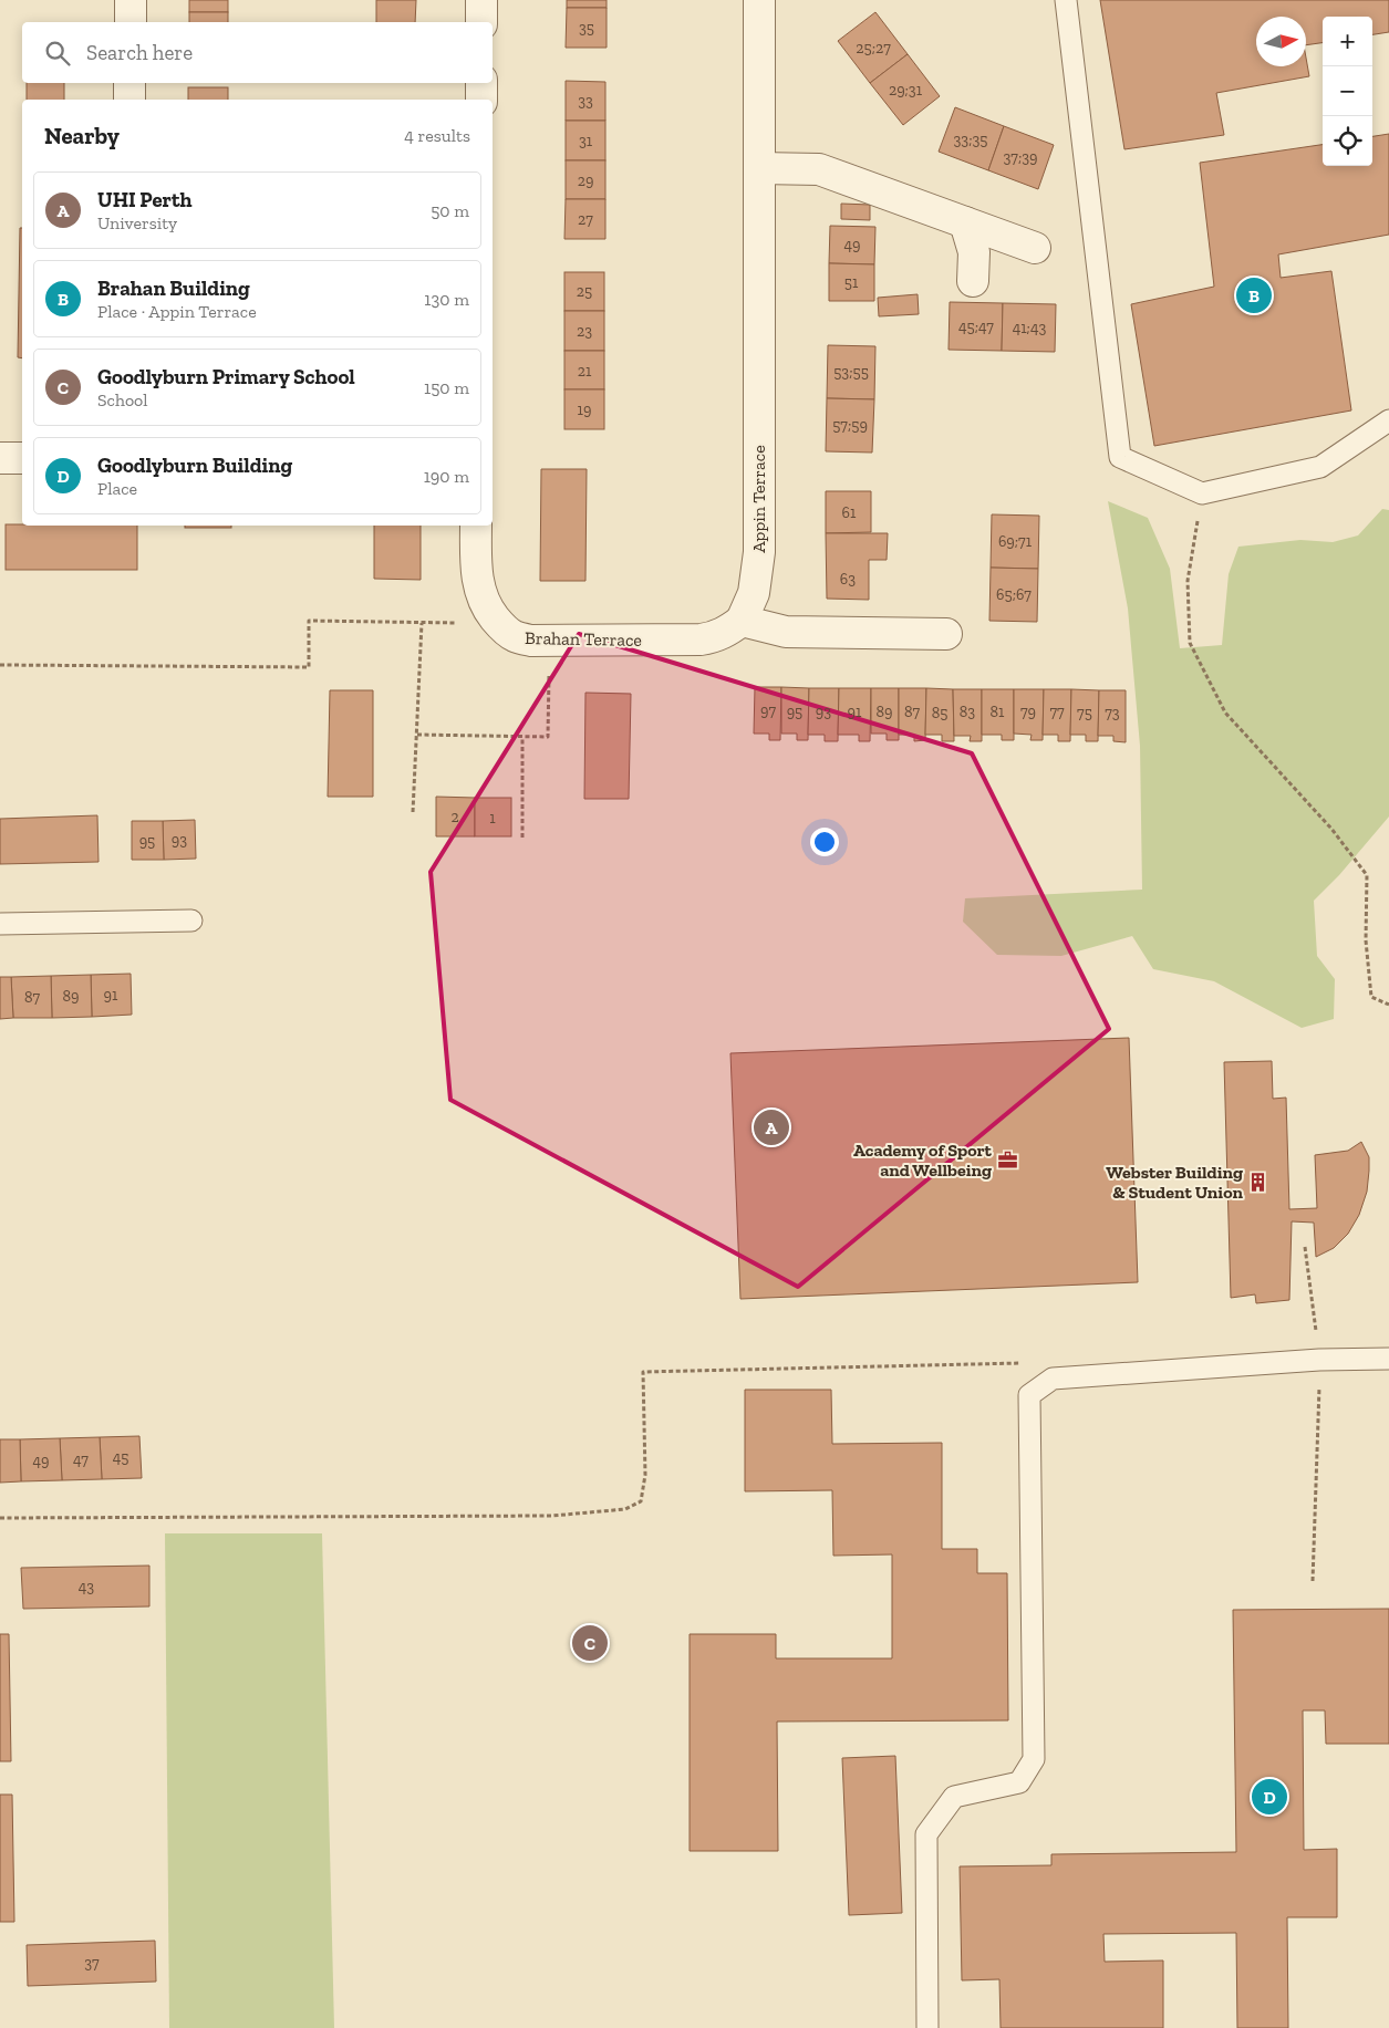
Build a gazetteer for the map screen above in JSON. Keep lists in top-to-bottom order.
{
  "streets": {
    "street": ["Appin Terrace", "Brahan Terrace"]
  },
  "crossings": [
    ["Appin Terrace", "Brahan Terrace"]
  ],
  "places": {
    "office": ["Academy of Sport and Wellbeing"],
    "building": ["Webster Building & Student Union"]
  },
  "house_numbers": [
    "35",
    "25;27",
    "29;31",
    "33",
    "33;35",
    "31",
    "37;39",
    "29",
    "27",
    "49",
    "51",
    "25",
    "45;47",
    "41;43",
    "23",
    "21",
    "53;55",
    "19",
    "57;59",
    "61",
    "69;71",
    "63",
    "65;67",
    "97",
    "95",
    "93",
    "91",
    "89",
    "87",
    "83",
    "81",
    "79",
    "77",
    "85",
    "75",
    "73",
    "2",
    "1",
    "93",
    "95",
    "91",
    "89",
    "87",
    "45",
    "47",
    "49",
    "43",
    "37"
  ],
  "north": "right",
  "page": {
    "map_buttons": ["+", "−"],
    "search": "Search here",
    "heading": ["Nearby", "4 results"],
    "list": [
      {
        "mark": "A",
        "name": "UHI Perth",
        "note": "University",
        "value": "50 m"
      },
      {
        "mark": "B",
        "name": "Brahan Building",
        "note": "Place · Appin Terrace",
        "value": "130 m"
      },
      {
        "mark": "C",
        "name": "Goodlyburn Primary School",
        "note": "School",
        "value": "150 m"
      },
      {
        "mark": "D",
        "name": "Goodlyburn Building",
        "note": "Place",
        "value": "190 m"
      }
    ],
    "pins": [
      "B",
      "A",
      "C",
      "D"
    ]
  }
}
